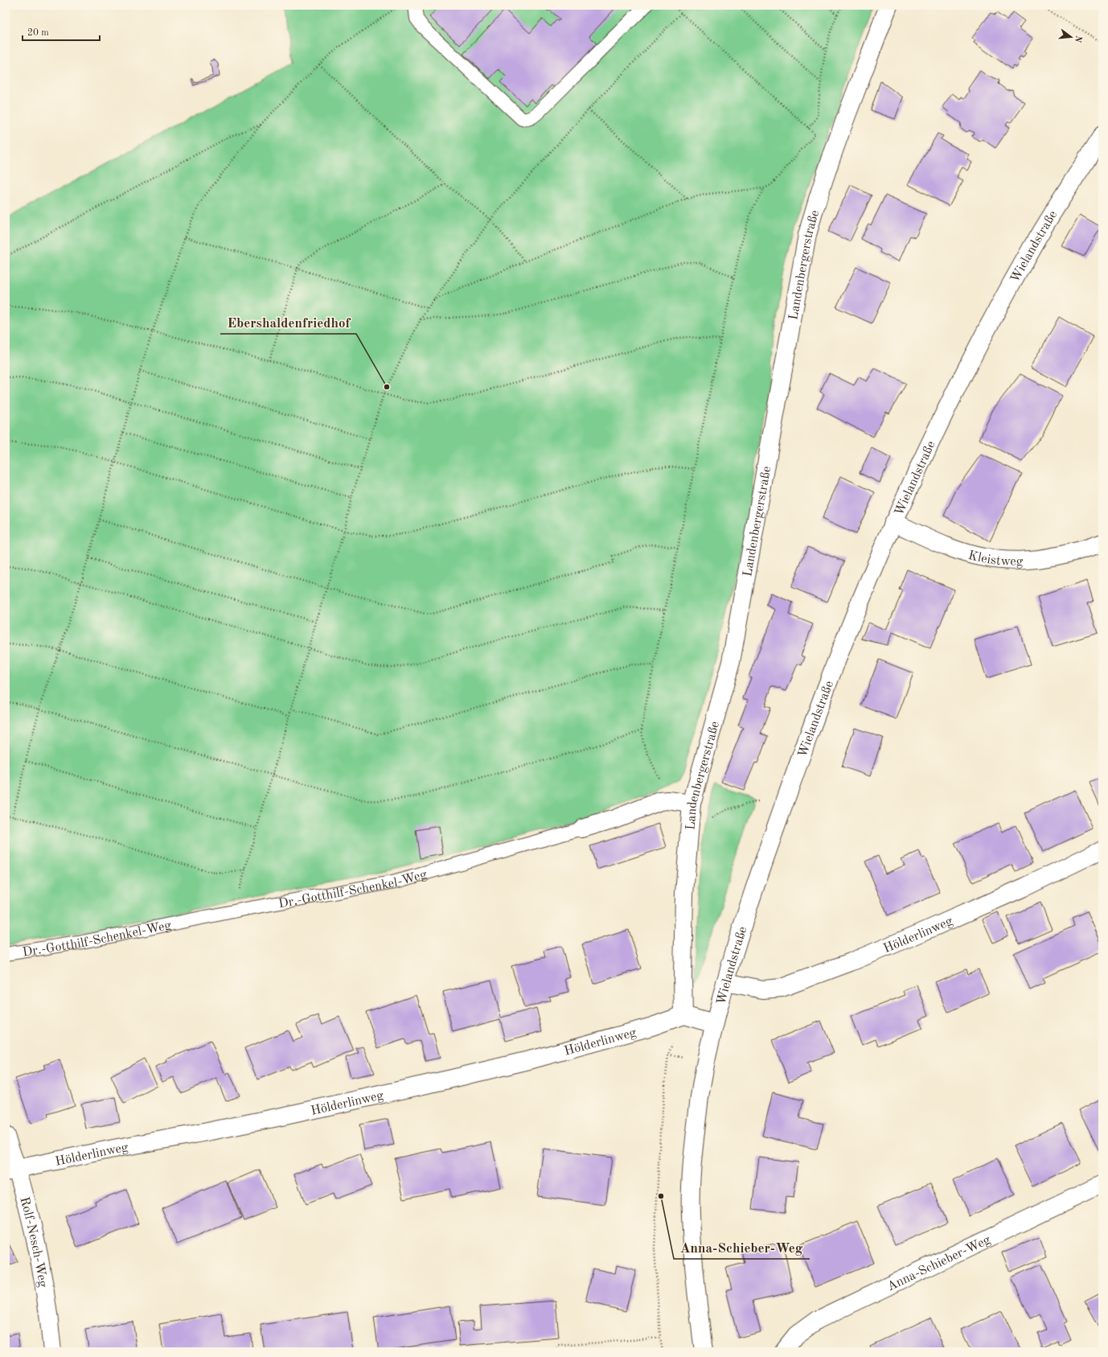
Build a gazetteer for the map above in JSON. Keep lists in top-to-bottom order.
{
  "streets": {
    "street": [
      "Wielandstraße",
      "Landenbergerstraße",
      "Kleistweg",
      "Dr.-Gotthilf-Schenkel-Weg",
      "Hölderlinweg",
      "Rolf-Nesch-Weg",
      "Anna-Schieber-Weg"
    ]
  },
  "crossings": [
    ["Wielandstraße", "Kleistweg"],
    ["Wielandstraße", "Hölderlinweg"],
    ["Landenbergerstraße", "Dr.-Gotthilf-Schenkel-Weg"],
    ["Landenbergerstraße", "Hölderlinweg"],
    ["Hölderlinweg", "Rolf-Nesch-Weg"]
  ],
  "places": ["Ebershaldenfriedhof", "Anna-Schieber-Weg"],
  "scale_bar": "20 m",
  "north": "right"
}
